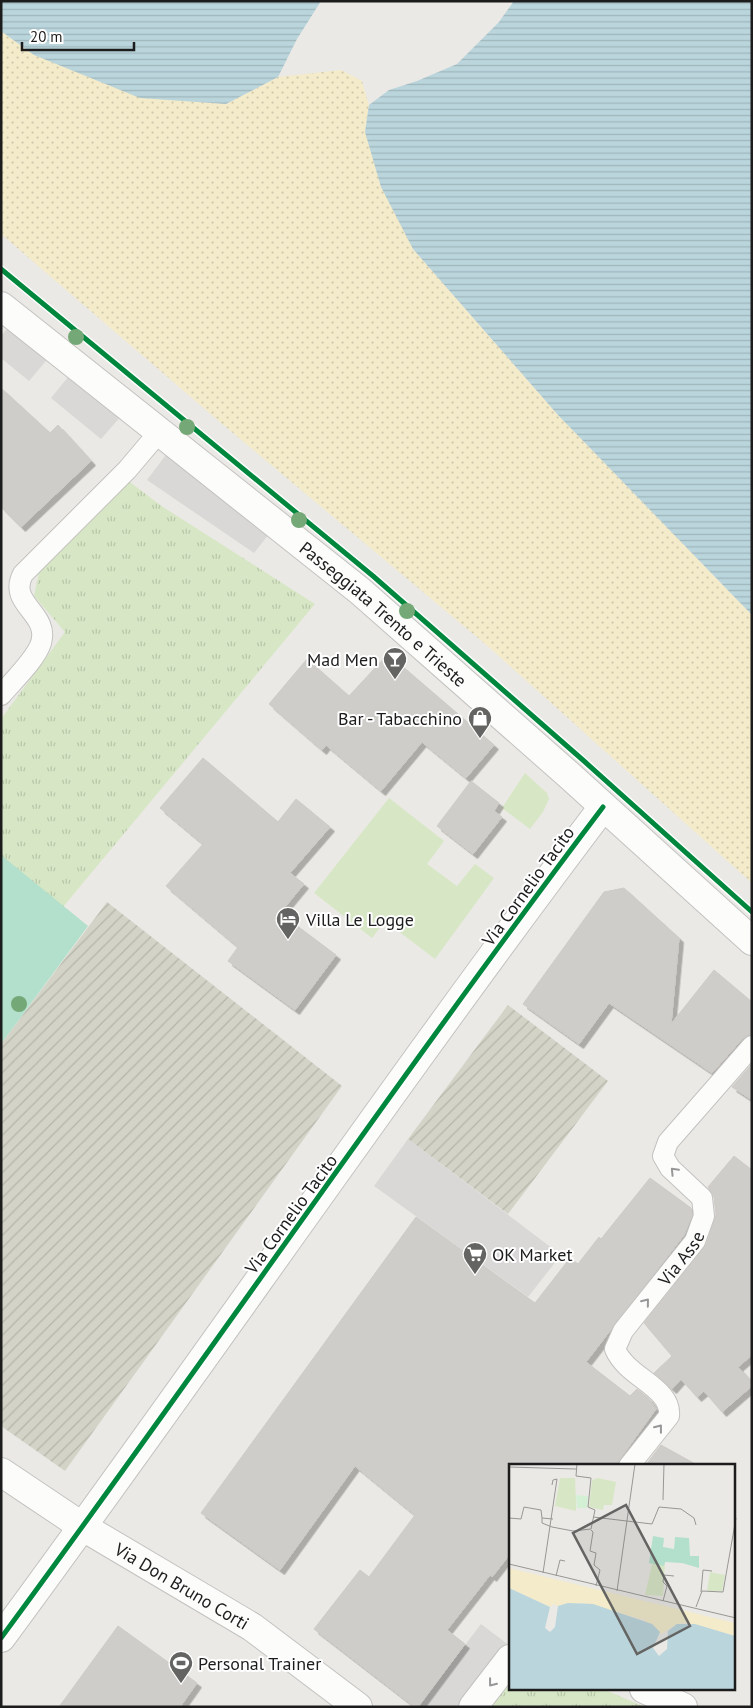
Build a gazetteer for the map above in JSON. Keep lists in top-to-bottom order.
{
  "streets": {
    "street": ["Passeggiata Trento e Trieste", "Via Cornelio Tacito", "Via Don Bruno Corti"],
    "lane": ["Via Asse"]
  },
  "crossings": [
    ["Passeggiata Trento e Trieste", "Via Cornelio Tacito"],
    ["Via Cornelio Tacito", "Via Don Bruno Corti"]
  ],
  "one_way": ["Via Asse"],
  "places": {
    "bar": ["Mad Men"],
    "shop": ["Bar - Tabacchino"],
    "hotel": ["Villa Le Logge"],
    "supermarket": ["OK Market"],
    "sports": ["Personal Trainer"]
  },
  "scale_bar": "20 m"
}
